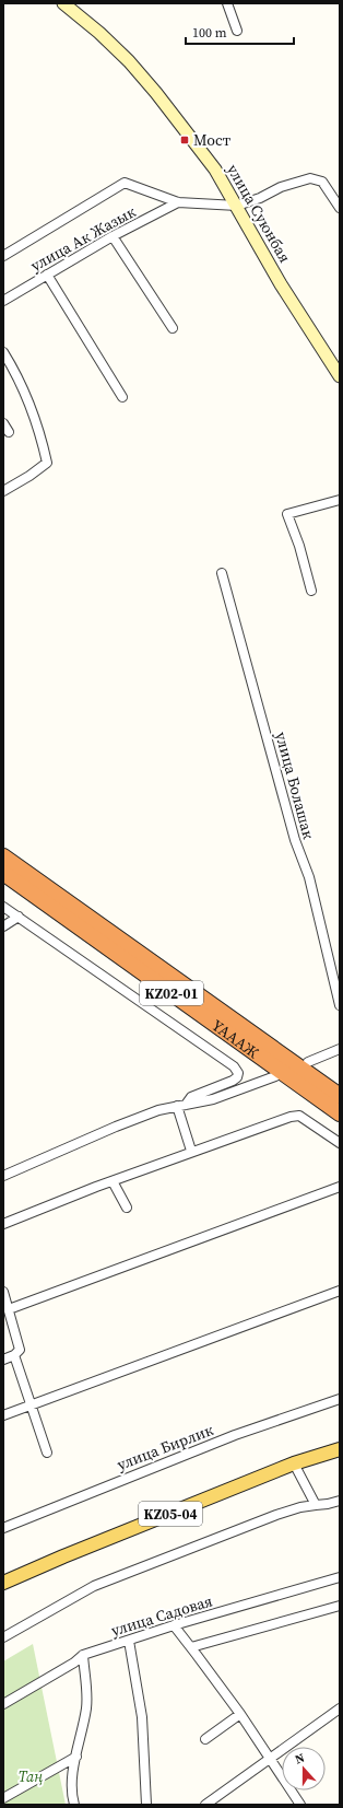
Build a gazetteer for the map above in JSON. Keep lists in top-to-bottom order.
{
  "streets": {
    "highway": ["KZ02-01", "ҮАААЖ"],
    "main road": ["улица Суюнбая", "KZ05-04"],
    "street": [
      "улица Ак Жазык",
      "улица Болашак",
      "улица Бирлик",
      "улица Садовая"
    ]
  },
  "crossings": [
    ["улица Суюнбая", "улица Ак Жазык"]
  ],
  "parks": ["Таң"],
  "places": {
    "transit": ["Мост"]
  },
  "scale_bar": "100 m",
  "north": "top"
}
